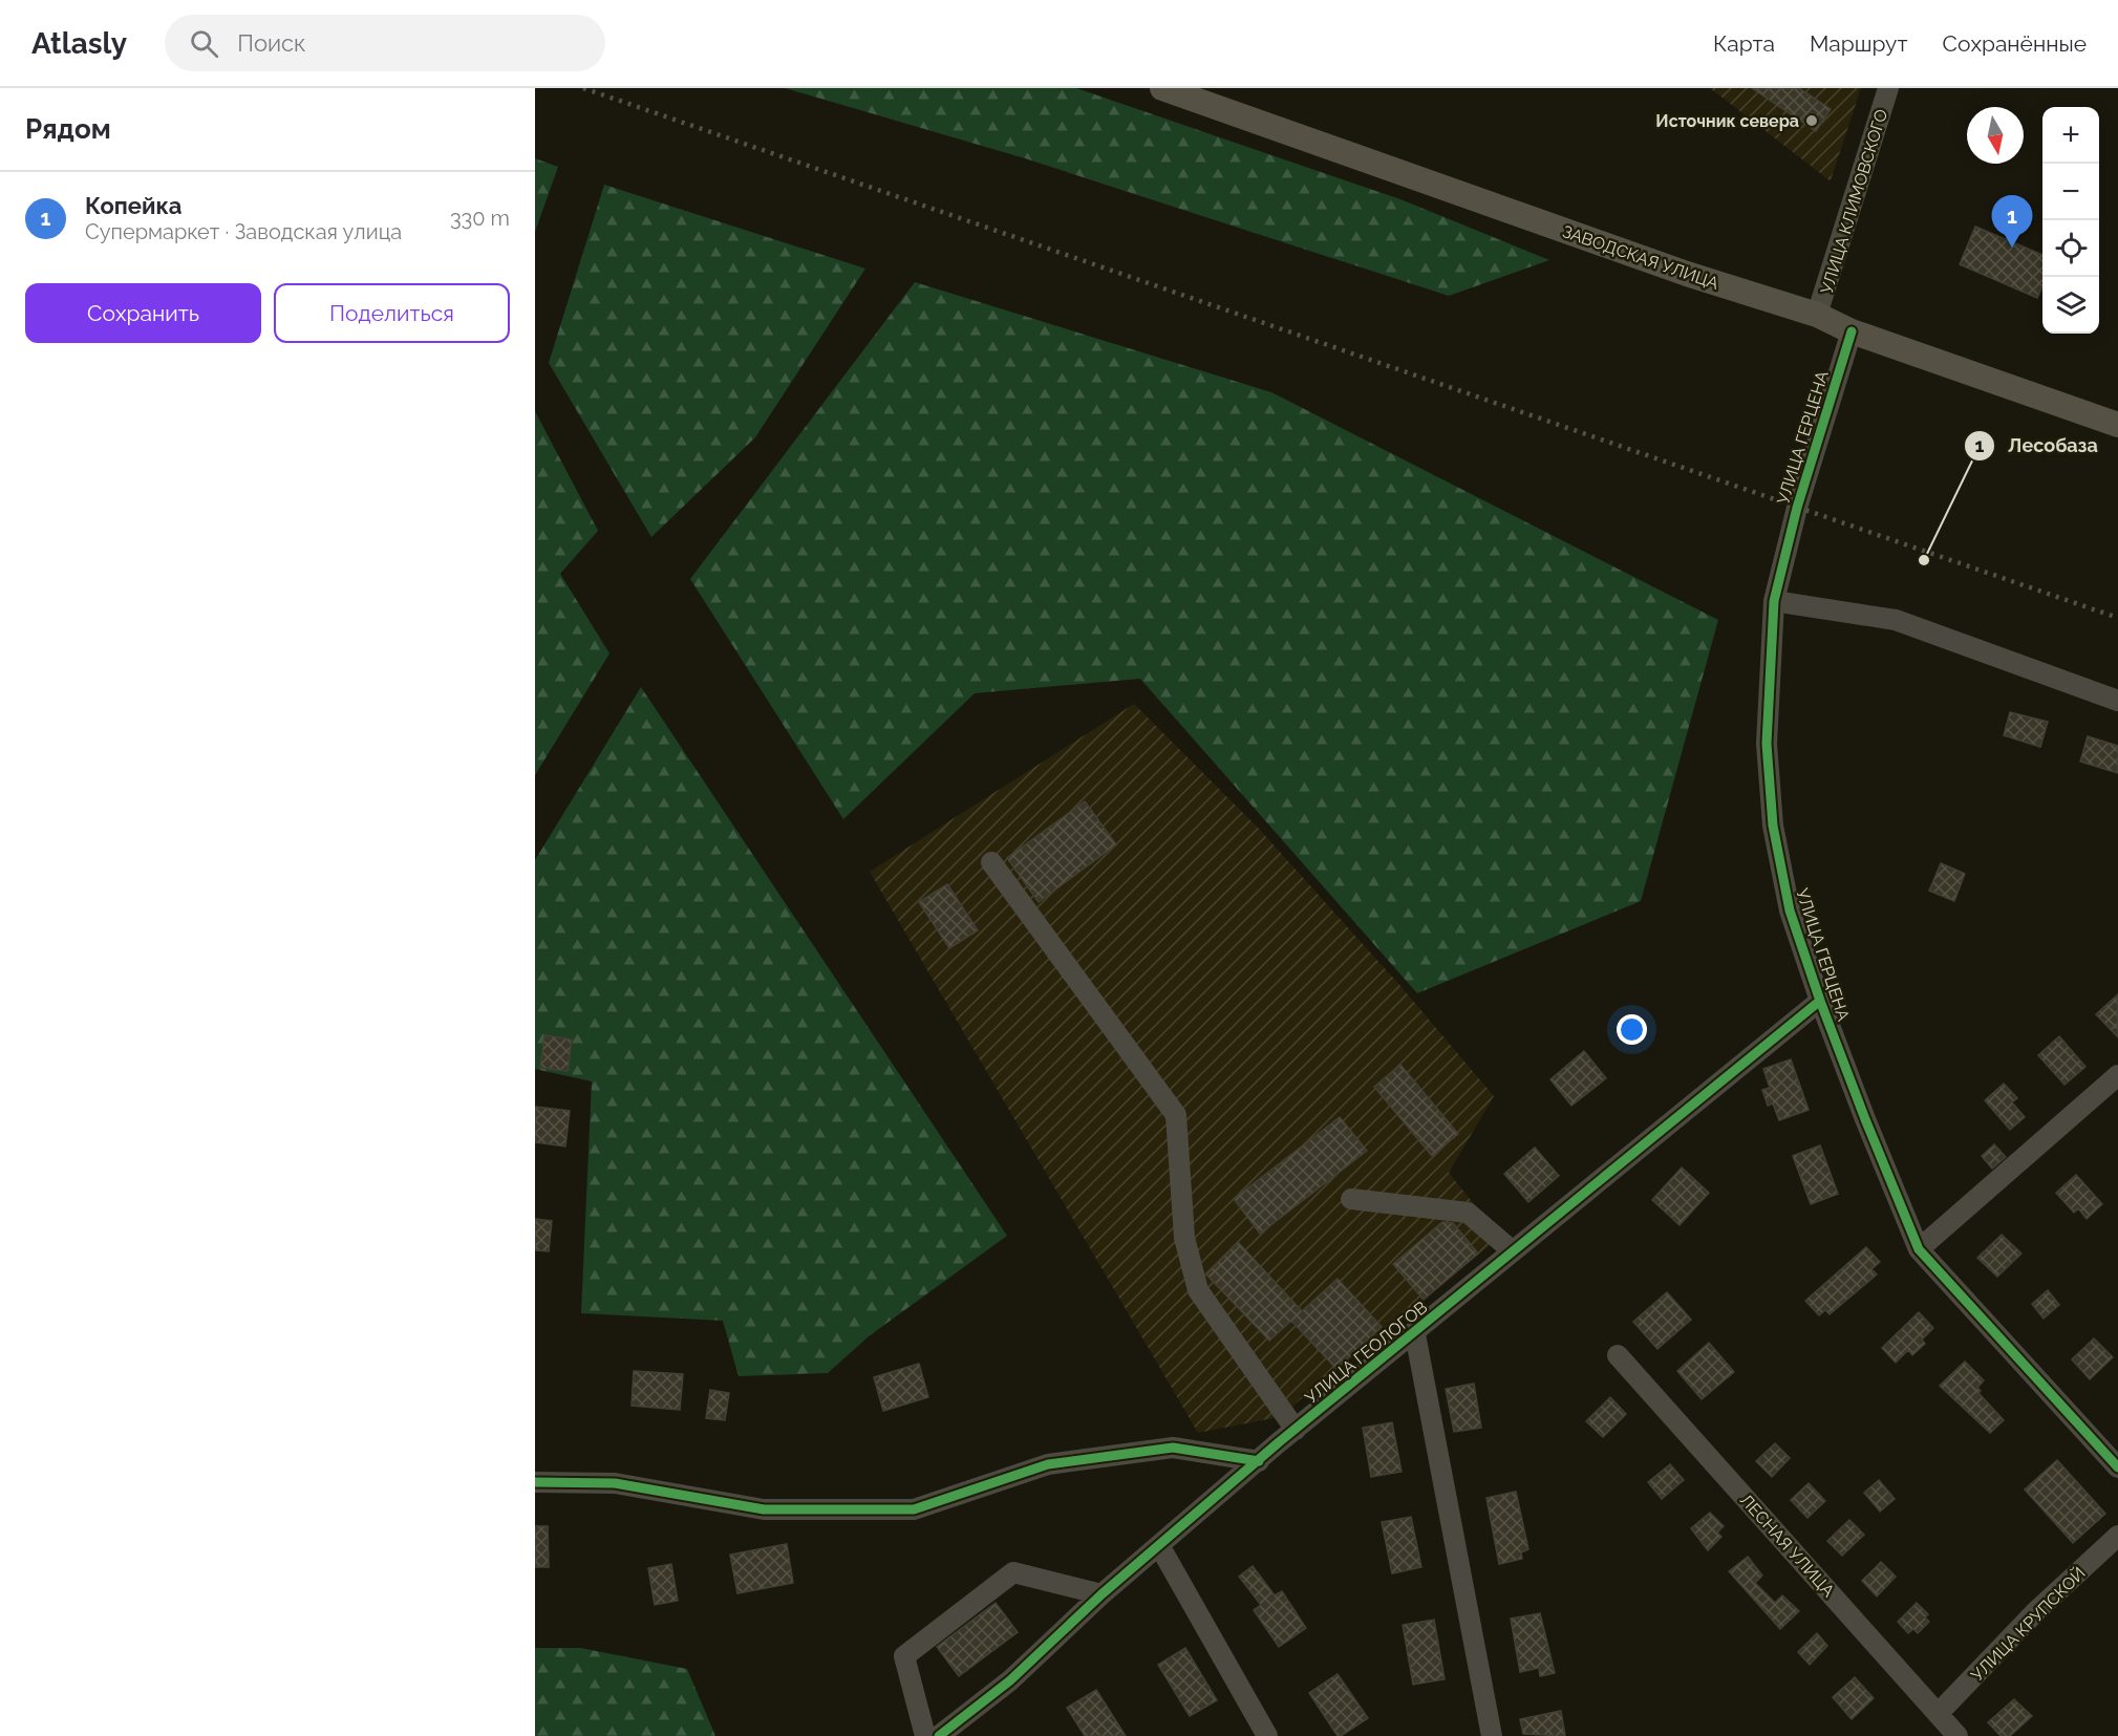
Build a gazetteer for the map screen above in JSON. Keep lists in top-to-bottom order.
{
  "streets": {
    "main road": ["ЗАВОДСКАЯ УЛИЦА"],
    "street": [
      "УЛИЦА КЛИМОВСКОГО",
      "УЛИЦА ГЕРЦЕНА",
      "УЛИЦА ГЕОЛОГОВ",
      "ЛЕСНАЯ УЛИЦА",
      "УЛИЦА КРУПСКОЙ"
    ]
  },
  "crossings": [
    ["УЛИЦА КЛИМОВСКОГО", "ЗАВОДСКАЯ УЛИЦА"],
    ["ЗАВОДСКАЯ УЛИЦА", "УЛИЦА ГЕРЦЕНА"],
    ["УЛИЦА ГЕРЦЕНА", "УЛИЦА ГЕОЛОГОВ"],
    ["ЛЕСНАЯ УЛИЦА", "УЛИЦА КРУПСКОЙ"]
  ],
  "places": ["Источник севера", "Лесобаза"],
  "north": "bottom",
  "page": {
    "header": "Atlasly",
    "search": "Поиск",
    "nav": ["Карта", "Маршрут", "Сохранённые"],
    "heading": "Рядом",
    "map_buttons": ["+", "−"],
    "list": [
      {
        "mark": "1",
        "name": "Копейка",
        "note": "Супермаркет · Заводская улица",
        "value": "330 m"
      }
    ],
    "pins": "1",
    "buttons": ["Сохранить", "Поделиться"]
  }
}
